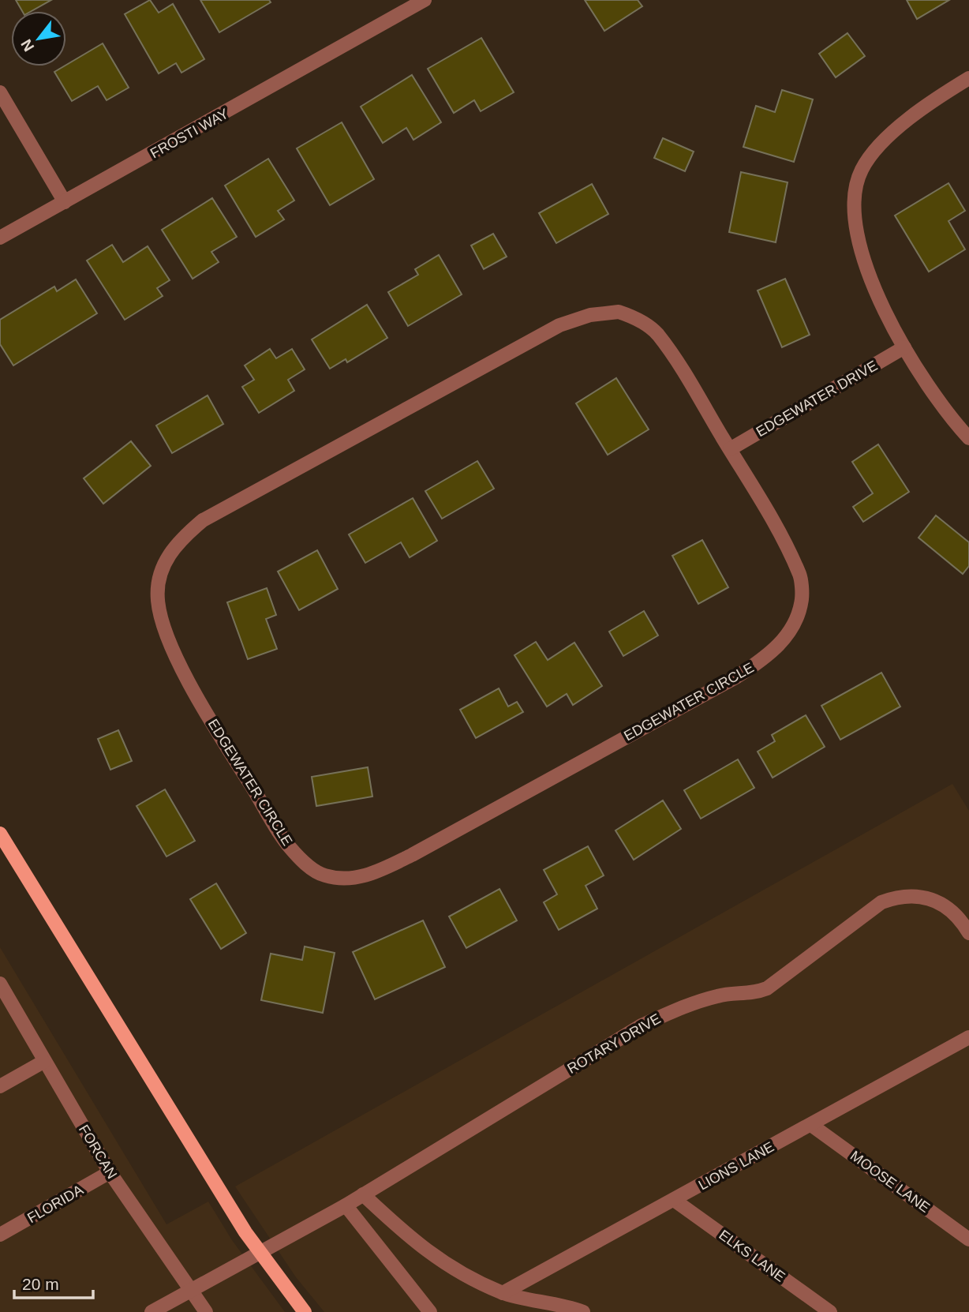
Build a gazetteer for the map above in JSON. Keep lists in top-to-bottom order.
{
  "streets": {
    "street": [
      "FROSTI WAY",
      "EDGEWATER DRIVE",
      "EDGEWATER CIRCLE",
      "ROTARY DRIVE",
      "FORCAN",
      "LIONS LANE",
      "MOOSE LANE",
      "FLORIDA",
      "ELKS LANE"
    ]
  },
  "crossings": [
    ["EDGEWATER DRIVE", "EDGEWATER CIRCLE"],
    ["ROTARY DRIVE", "FORCAN"],
    ["FORCAN", "FLORIDA"],
    ["LIONS LANE", "MOOSE LANE"],
    ["LIONS LANE", "ELKS LANE"]
  ],
  "scale_bar": "20 m",
  "north": "bottom left"
}
